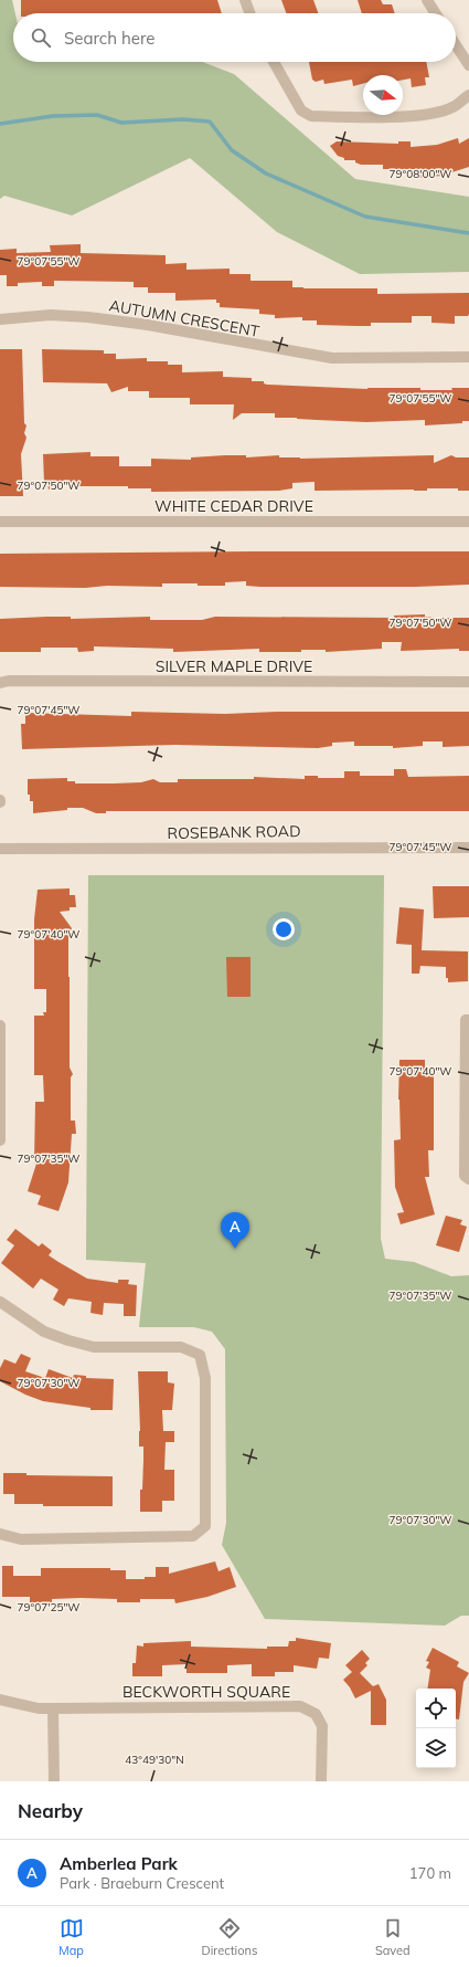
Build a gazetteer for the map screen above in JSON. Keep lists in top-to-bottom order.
{
  "streets": {
    "street": [
      "AUTUMN CRESCENT",
      "WHITE CEDAR DRIVE",
      "SILVER MAPLE DRIVE",
      "ROSEBANK ROAD",
      "BECKWORTH SQUARE"
    ]
  },
  "north": "right",
  "page": {
    "search": "Search here",
    "pins": "A",
    "heading": "Nearby",
    "list": [
      {
        "mark": "A",
        "name": "Amberlea Park",
        "note": "Park · Braeburn Crescent",
        "value": "170 m"
      }
    ],
    "nav": ["Map", "Directions", "Saved"]
  },
  "coordinates": [
    "79°08'00\"W",
    "79°07'55\"W",
    "79°07'50\"W",
    "79°07'45\"W",
    "79°07'40\"W",
    "79°07'35\"W",
    "79°07'30\"W",
    "79°07'25\"W",
    "43°49'30\"N"
  ]
}
